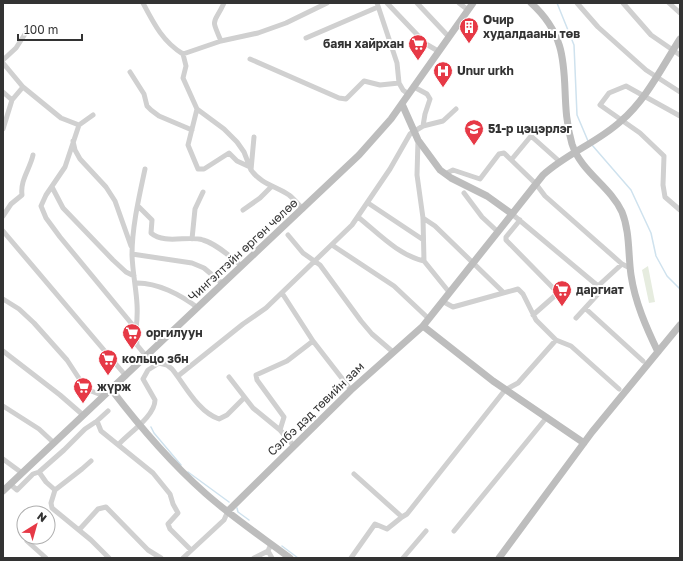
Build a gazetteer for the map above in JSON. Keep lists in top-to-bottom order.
{
  "streets": {
    "street": ["Чингэлтэйн өргөн чөлөө", "Сэлбэ дэд төвийн зам"]
  },
  "places": {
    "building": ["Очир худалдааны төв"],
    "supermarket": [
      "баян хайрхан",
      "даргиат",
      "оргилуун",
      "кольцо збн",
      "жүрж"
    ],
    "hospital": ["Unur urkh"],
    "school or university": ["51-р цэцэрлэг"]
  },
  "scale_bar": "100 m",
  "north": "top right"
}
